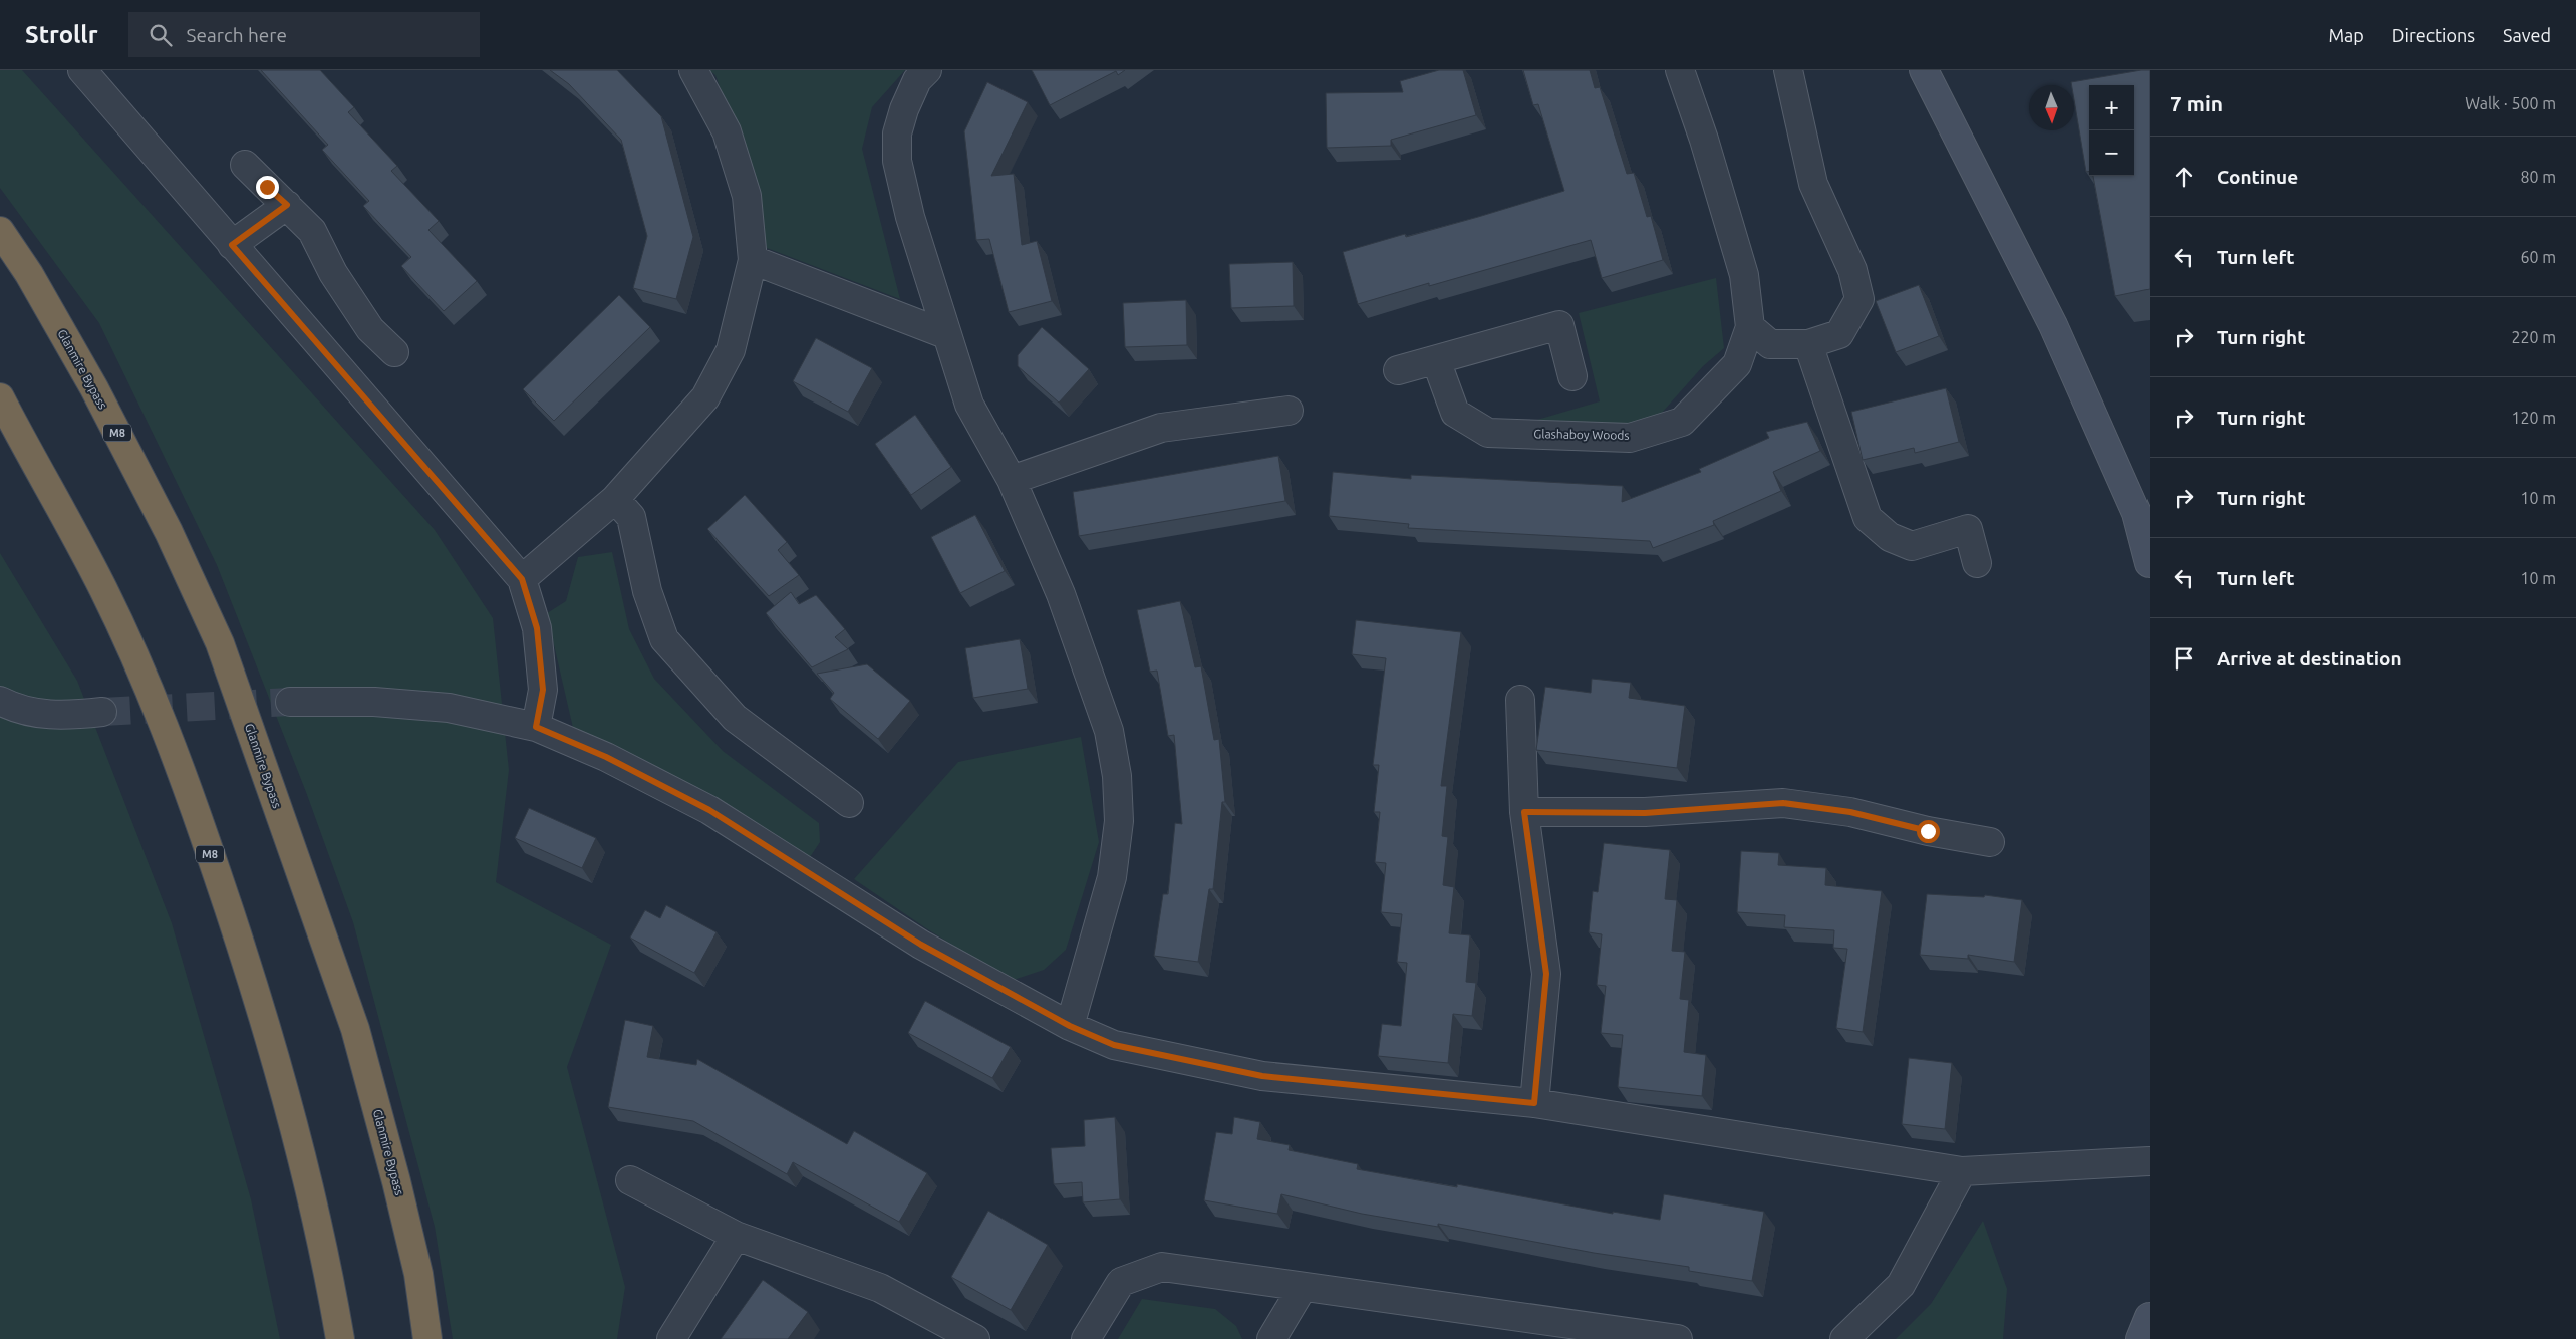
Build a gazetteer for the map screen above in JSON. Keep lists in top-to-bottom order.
{
  "streets": {
    "highway": ["Glanmire Bypass", "M8"],
    "street": ["Glashaboy Woods"]
  },
  "north": "bottom",
  "page": {
    "header": "Strollr",
    "search": "Search here",
    "nav": ["Map", "Directions", "Saved"],
    "heading": ["7 min", "Walk · 500 m"],
    "map_buttons": ["+", "−"],
    "list": [
      ["Continue", "80 m"],
      ["Turn left", "60 m"],
      ["Turn right", "220 m"],
      ["Turn right", "120 m"],
      ["Turn right", "10 m"],
      ["Turn left", "10 m"],
      "Arrive at destination"
    ]
  }
}
